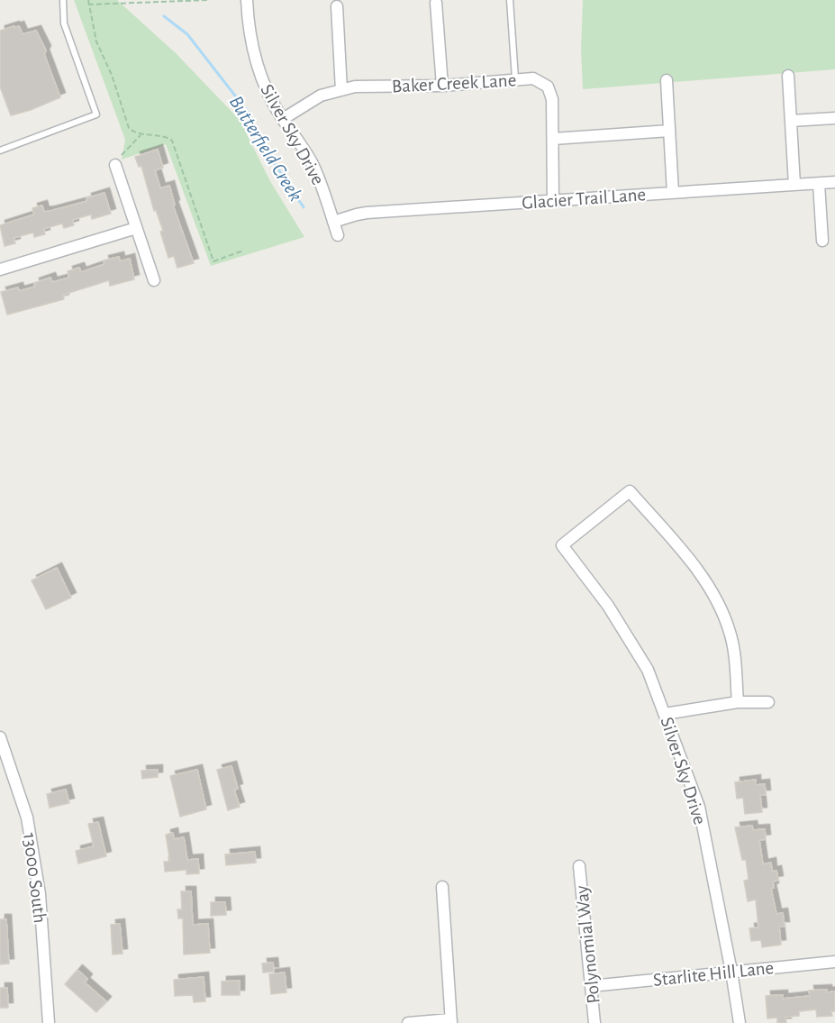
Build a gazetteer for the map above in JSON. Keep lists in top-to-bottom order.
{
  "streets": {
    "street": [
      "Baker Creek Lane",
      "Silver Sky Drive",
      "Glacier Trail Lane",
      "13000 South",
      "Polynomial Way",
      "Starlite Hill Lane"
    ]
  },
  "crossings": [
    ["Baker Creek Lane", "Silver Sky Drive"],
    ["Baker Creek Lane", "Glacier Trail Lane"],
    ["Silver Sky Drive", "Glacier Trail Lane"],
    ["Silver Sky Drive", "Starlite Hill Lane"],
    ["Polynomial Way", "Starlite Hill Lane"]
  ],
  "water": ["Butterfield Creek"]
}
